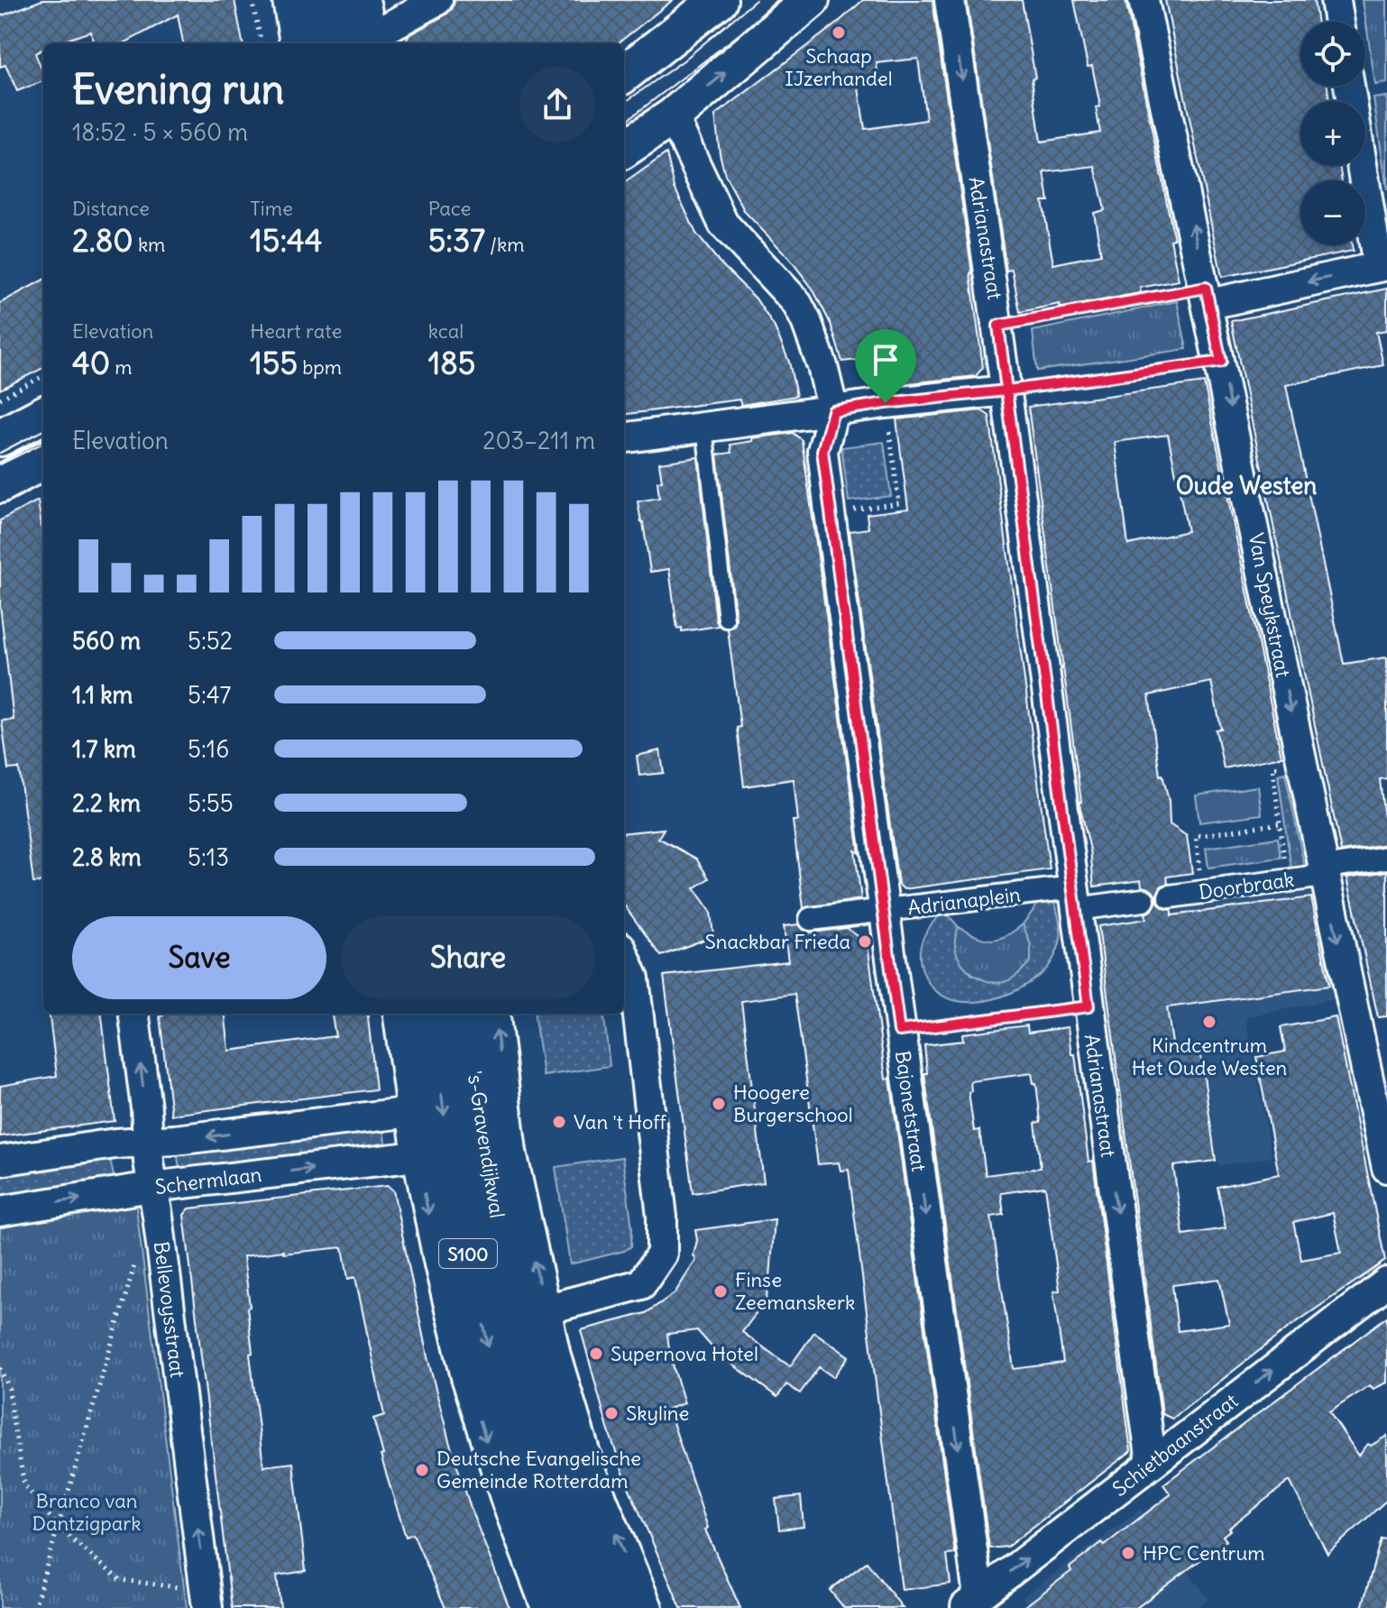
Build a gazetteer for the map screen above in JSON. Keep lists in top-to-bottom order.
{
  "streets": {
    "main road": ["'s-Gravendijkwal", "S100"],
    "street": [
      "Adrianastraat",
      "Van Speykstraat",
      "Doorbraak",
      "Adrianaplein",
      "Bajonetstraat",
      "Schermlaan",
      "Bellevoysstraat",
      "Schietbaanstraat"
    ]
  },
  "crossings": [
    ["Adrianastraat", "Adrianaplein"],
    ["Adrianastraat", "Schietbaanstraat"],
    ["Van Speykstraat", "Doorbraak"],
    ["Adrianaplein", "Bajonetstraat"],
    ["Bajonetstraat", "Schietbaanstraat"],
    ["Schermlaan", "Bellevoysstraat"]
  ],
  "one_way": [
    "Adrianastraat",
    "Bajonetstraat",
    "Bellevoysstraat",
    "Schietbaanstraat"
  ],
  "districts": ["Oude Westen"],
  "parks": ["Branco van Dantzigpark"],
  "places": [
    "Schaap IJzerhandel",
    "Snackbar Frieda",
    "Kindcentrum Het Oude Westen",
    "Hoogere Burgerschool",
    "Van 't Hoff",
    "Finse Zeemanskerk",
    "Supernova Hotel",
    "Skyline",
    "Deutsche Evangelische Gemeinde Rotterdam",
    "HPC Centrum"
  ],
  "page": {
    "map_buttons": ["+", "−"],
    "heading": ["Evening run", "18:52 · 5 × 560 m"],
    "stats": [
      ["Distance", "2.80 km"],
      ["Time", "15:44"],
      ["Pace", "5:37 /km"],
      ["Elevation", "40 m"],
      ["Heart rate", "155 bpm"],
      ["kcal", "185"]
    ],
    "chart": ["Elevation", "203–211 m"],
    "list": [
      {
        "name": "560 m",
        "note": "5:52"
      },
      {
        "name": "1.1 km",
        "note": "5:47"
      },
      {
        "name": "1.7 km",
        "note": "5:16"
      },
      {
        "name": "2.2 km",
        "note": "5:55"
      },
      {
        "name": "2.8 km",
        "note": "5:13"
      }
    ],
    "buttons": ["Save", "Share"]
  }
}
